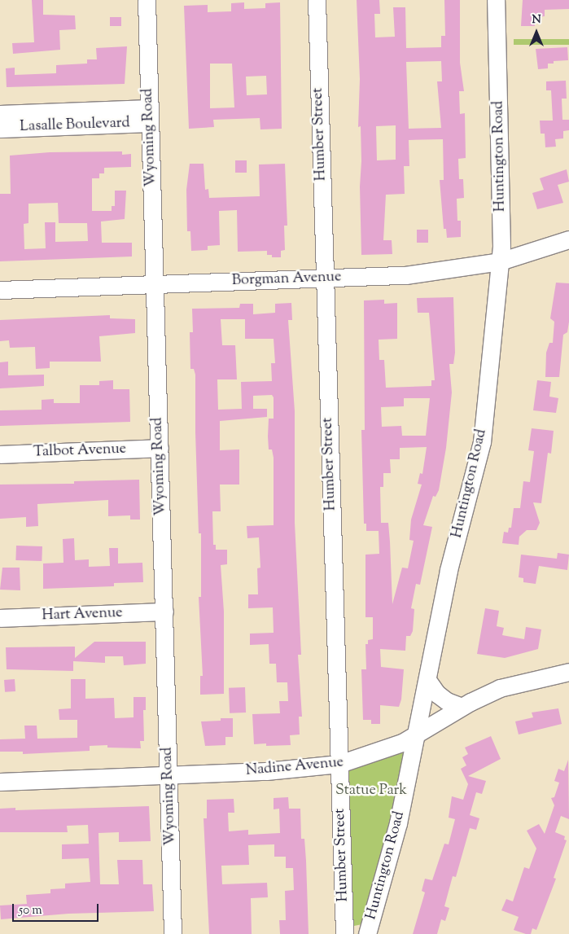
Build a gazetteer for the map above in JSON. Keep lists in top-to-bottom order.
{
  "streets": {
    "street": [
      "Lasalle Boulevard",
      "Humber Street",
      "Wyoming Road",
      "Huntington Road",
      "Borgman Avenue",
      "Talbot Avenue",
      "Hart Avenue",
      "Nadine Avenue"
    ]
  },
  "crossings": [
    ["Lasalle Boulevard", "Wyoming Road"],
    ["Humber Street", "Huntington Road"],
    ["Humber Street", "Borgman Avenue"],
    ["Humber Street", "Nadine Avenue"],
    ["Wyoming Road", "Borgman Avenue"],
    ["Wyoming Road", "Talbot Avenue"],
    ["Wyoming Road", "Hart Avenue"],
    ["Wyoming Road", "Nadine Avenue"],
    ["Huntington Road", "Borgman Avenue"],
    ["Huntington Road", "Nadine Avenue"]
  ],
  "parks": ["Statue Park"],
  "scale_bar": "50 m",
  "north": "top"
}
